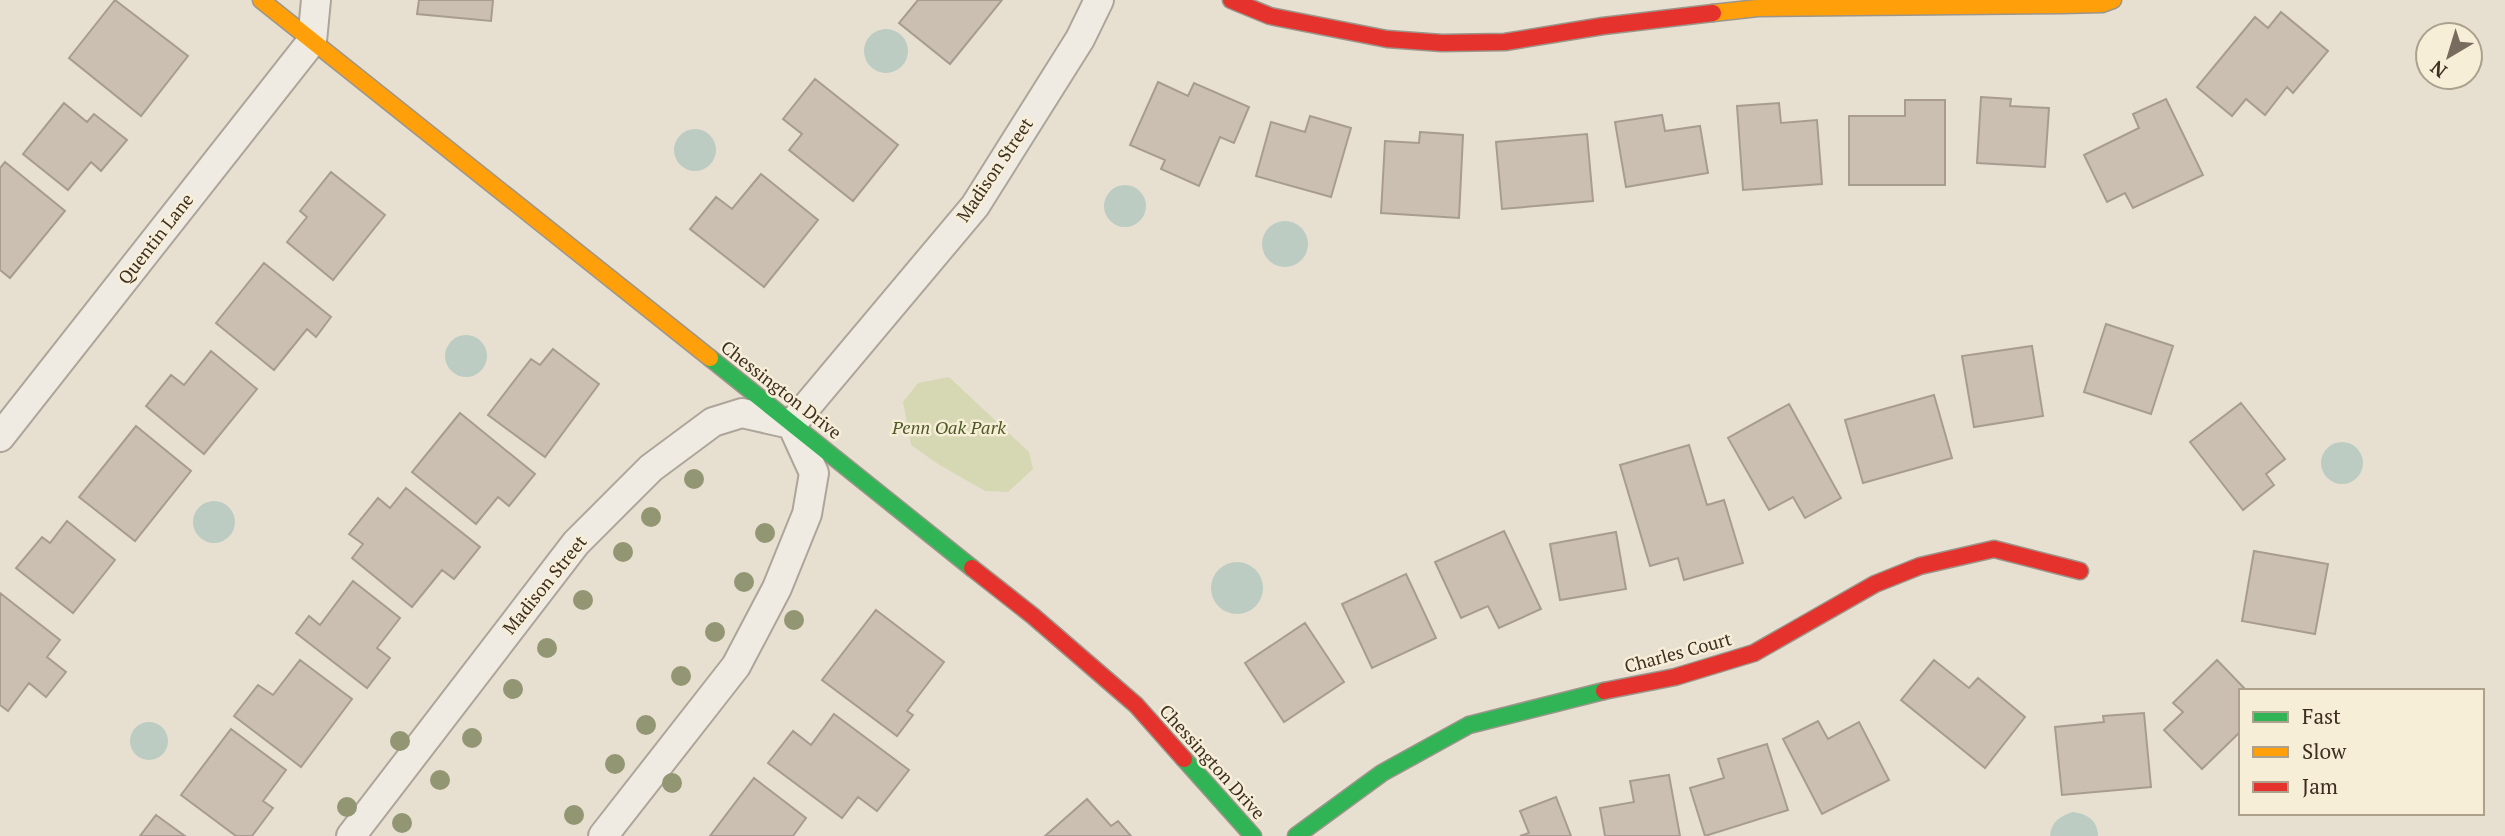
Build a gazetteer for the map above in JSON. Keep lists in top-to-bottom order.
{
  "streets": {
    "street": [
      "Madison Street",
      "Quentin Lane",
      "Chessington Drive",
      "Charles Court"
    ]
  },
  "crossings": [
    ["Madison Street", "Chessington Drive"],
    ["Quentin Lane", "Chessington Drive"]
  ],
  "parks": ["Penn Oak Park"],
  "legend": ["Fast", "Slow", "Jam"],
  "north": "bottom left"
}
